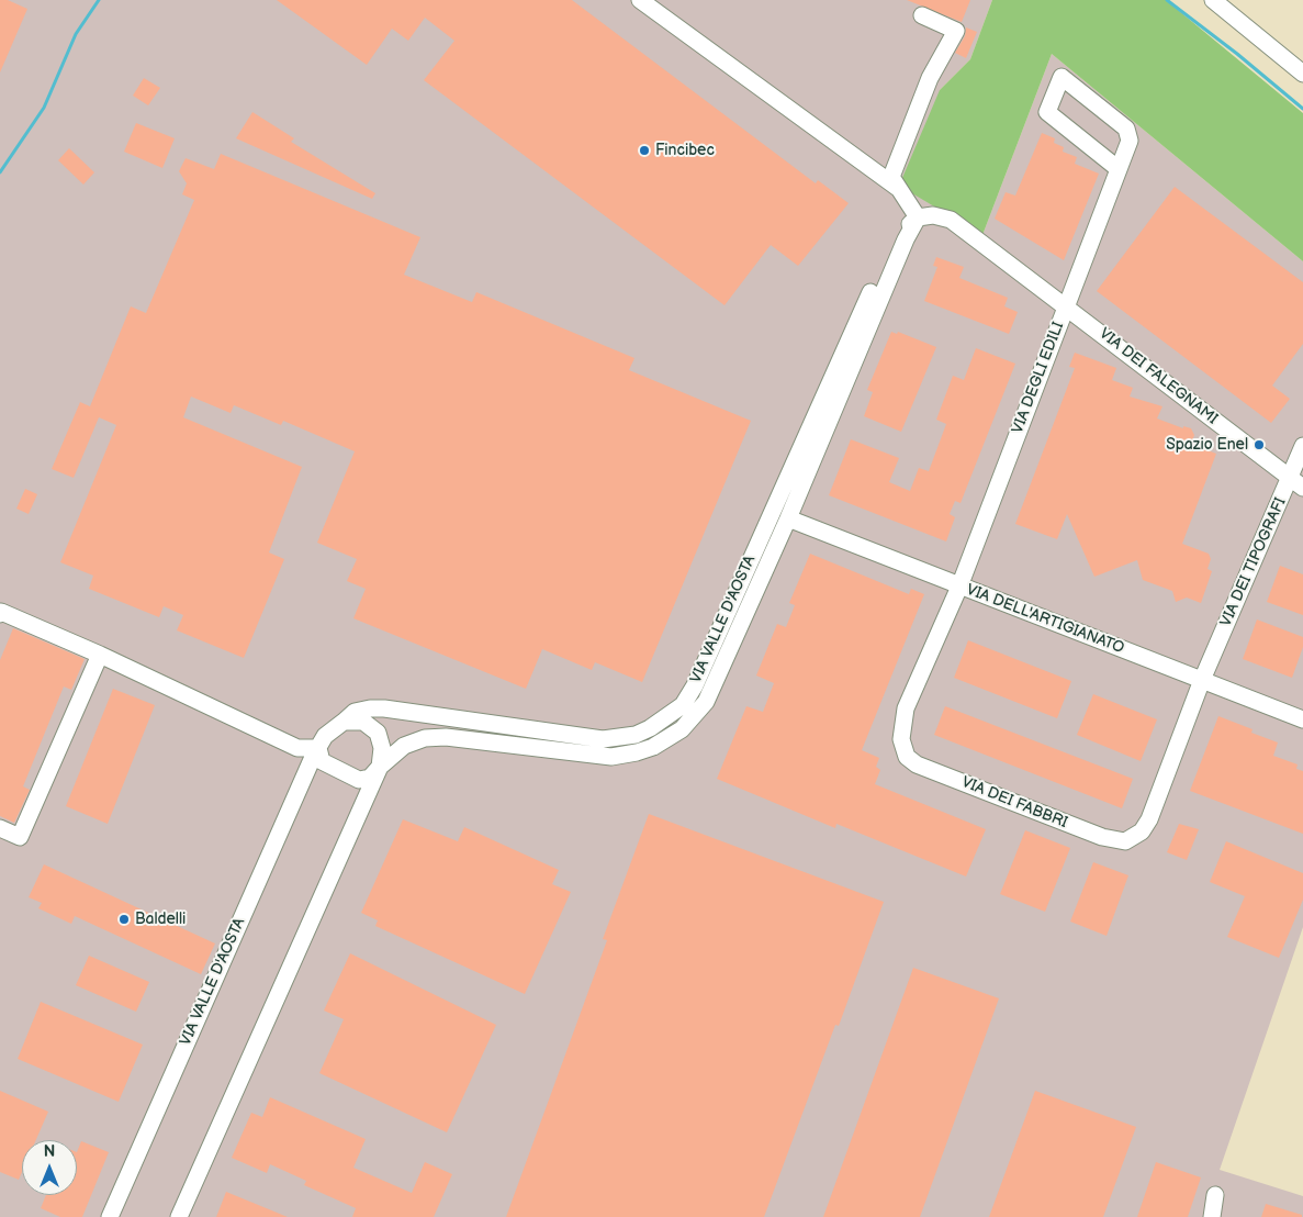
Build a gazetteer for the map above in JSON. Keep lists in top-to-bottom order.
{
  "streets": {
    "street": [
      "VIA DEI FALEGNAMI",
      "VIA DEGLI EDILI",
      "VIA DEI TIPOGRAFI",
      "VIA VALLE D'AOSTA",
      "VIA DELL'ARTIGIANATO",
      "VIA DEI FABBRI"
    ]
  },
  "crossings": [
    ["VIA DEI FALEGNAMI", "VIA DEGLI EDILI"],
    ["VIA DEI FALEGNAMI", "VIA DEI TIPOGRAFI"],
    ["VIA DEGLI EDILI", "VIA DELL'ARTIGIANATO"],
    ["VIA DEGLI EDILI", "VIA DEI FABBRI"],
    ["VIA DEI TIPOGRAFI", "VIA DELL'ARTIGIANATO"],
    ["VIA DEI TIPOGRAFI", "VIA DEI FABBRI"],
    ["VIA VALLE D'AOSTA", "VIA DELL'ARTIGIANATO"],
    ["VIA DELL'ARTIGIANATO", "VIA DEI FABBRI"]
  ],
  "places": ["Fincibec", "Spazio Enel", "Baldelli"],
  "north": "top"
}
